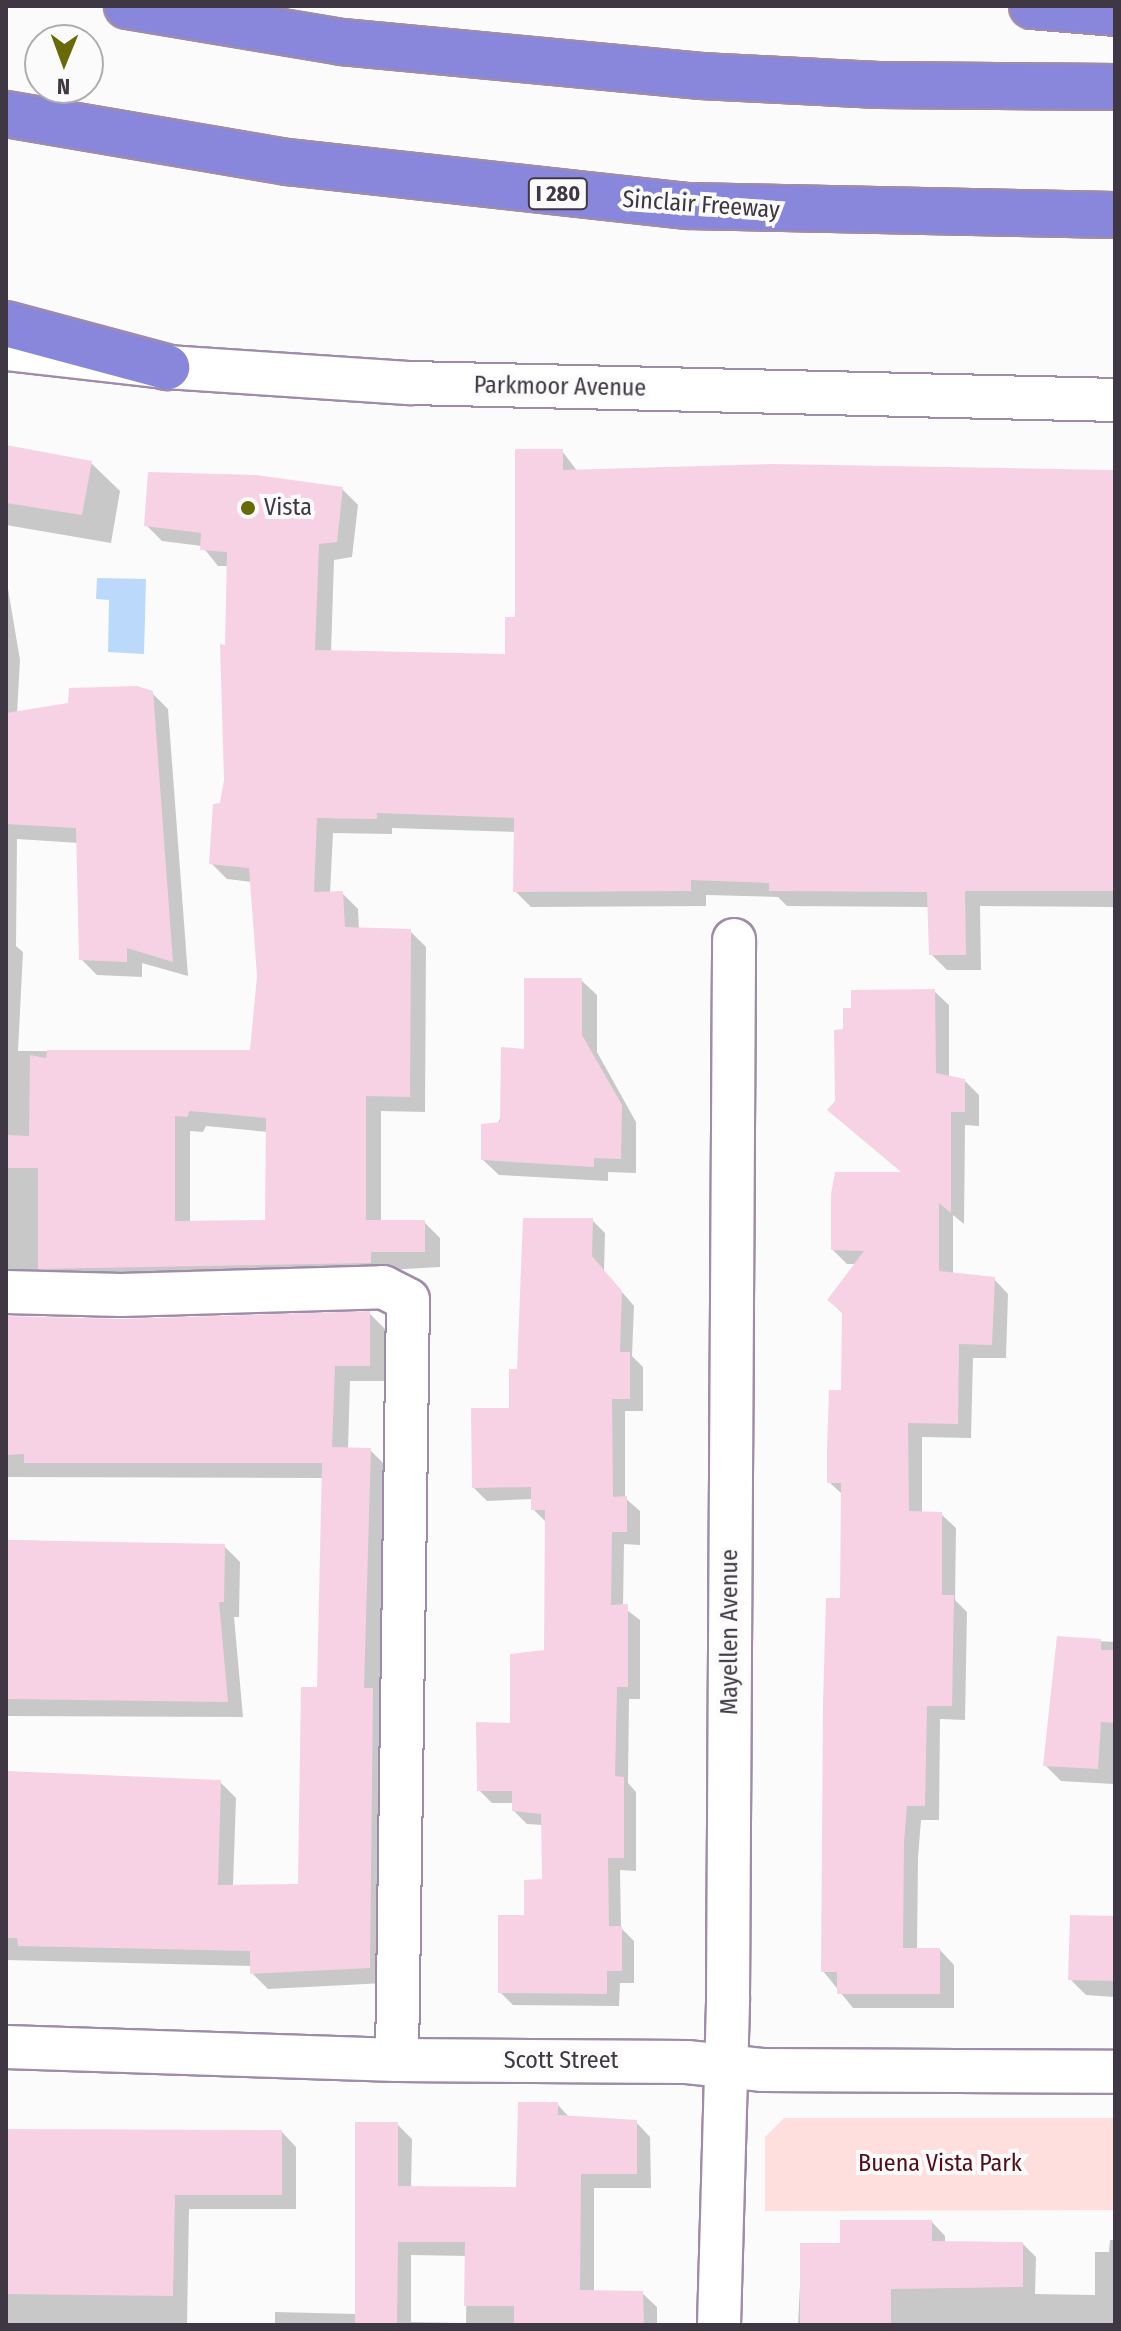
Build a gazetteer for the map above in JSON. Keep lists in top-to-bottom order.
{
  "streets": {
    "highway": ["I 280", "Sinclair Freeway"],
    "street": ["Parkmoor Avenue", "Mayellen Avenue", "Scott Street"]
  },
  "crossings": [
    ["Mayellen Avenue", "Scott Street"]
  ],
  "parks": ["Buena Vista Park"],
  "places": ["Vista"],
  "north": "bottom"
}
